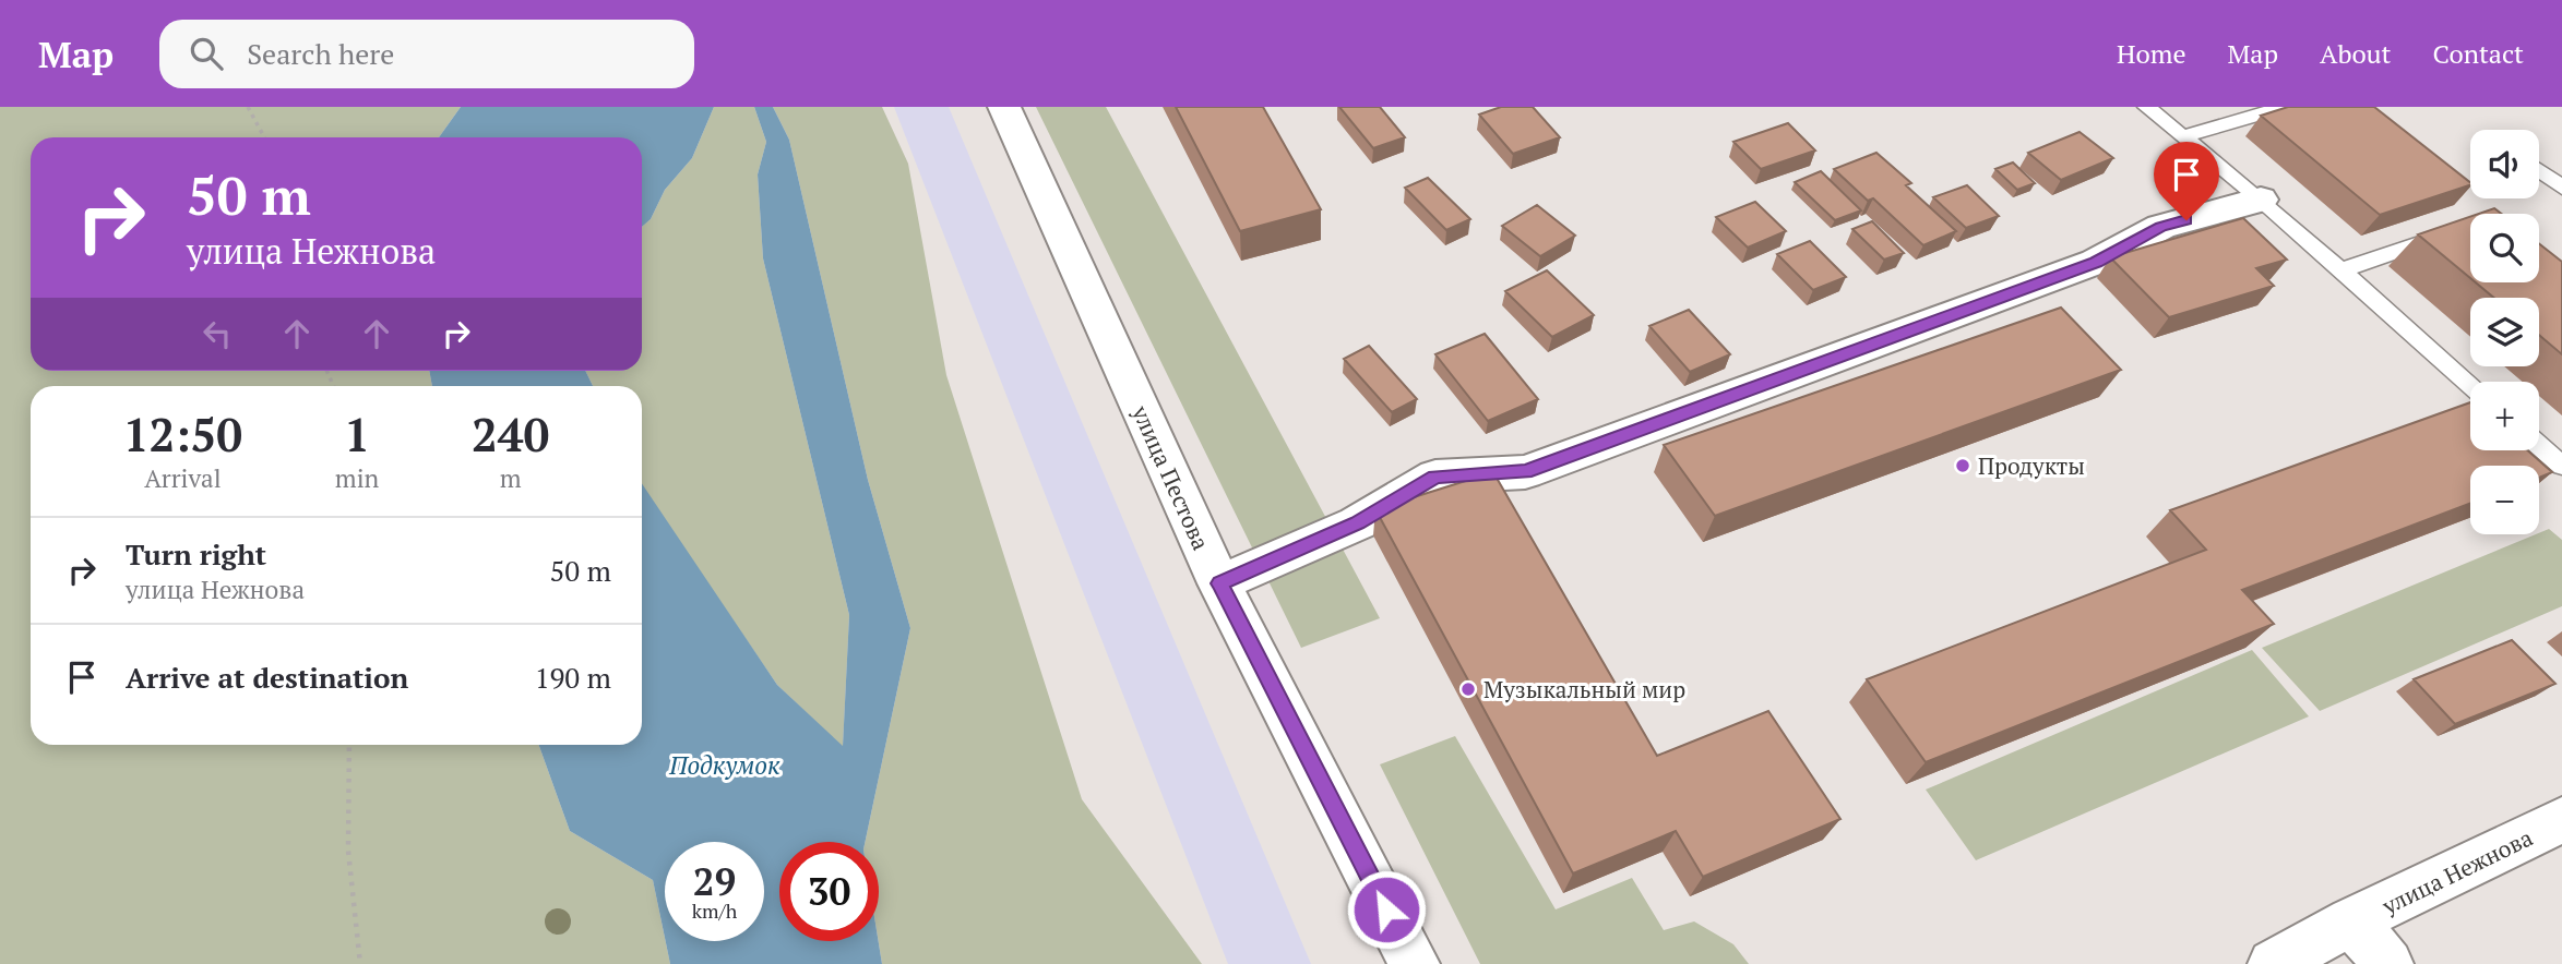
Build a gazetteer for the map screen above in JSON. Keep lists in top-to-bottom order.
{
  "streets": {
    "street": ["улица Пестова", "улица Нежнова"]
  },
  "water": ["Подкумок"],
  "places": ["Продукты", "Музыкальный мир"],
  "page": {
    "header": "Map",
    "search": "Search here",
    "nav": [
      "Home",
      "Map",
      "About",
      "Contact"
    ],
    "map_buttons": ["+", "−"],
    "turn": ["50 m", "улица Нежнова"],
    "eta": [
      "12:50",
      "Arrival",
      "1",
      "min",
      "240",
      "m"
    ],
    "list": [
      {
        "name": "Turn right",
        "note": "улица Нежнова",
        "value": "50 m"
      },
      {
        "name": "Arrive at destination",
        "value": "190 m"
      }
    ],
    "speed": "29 km/h",
    "limit": "30"
  }
}
